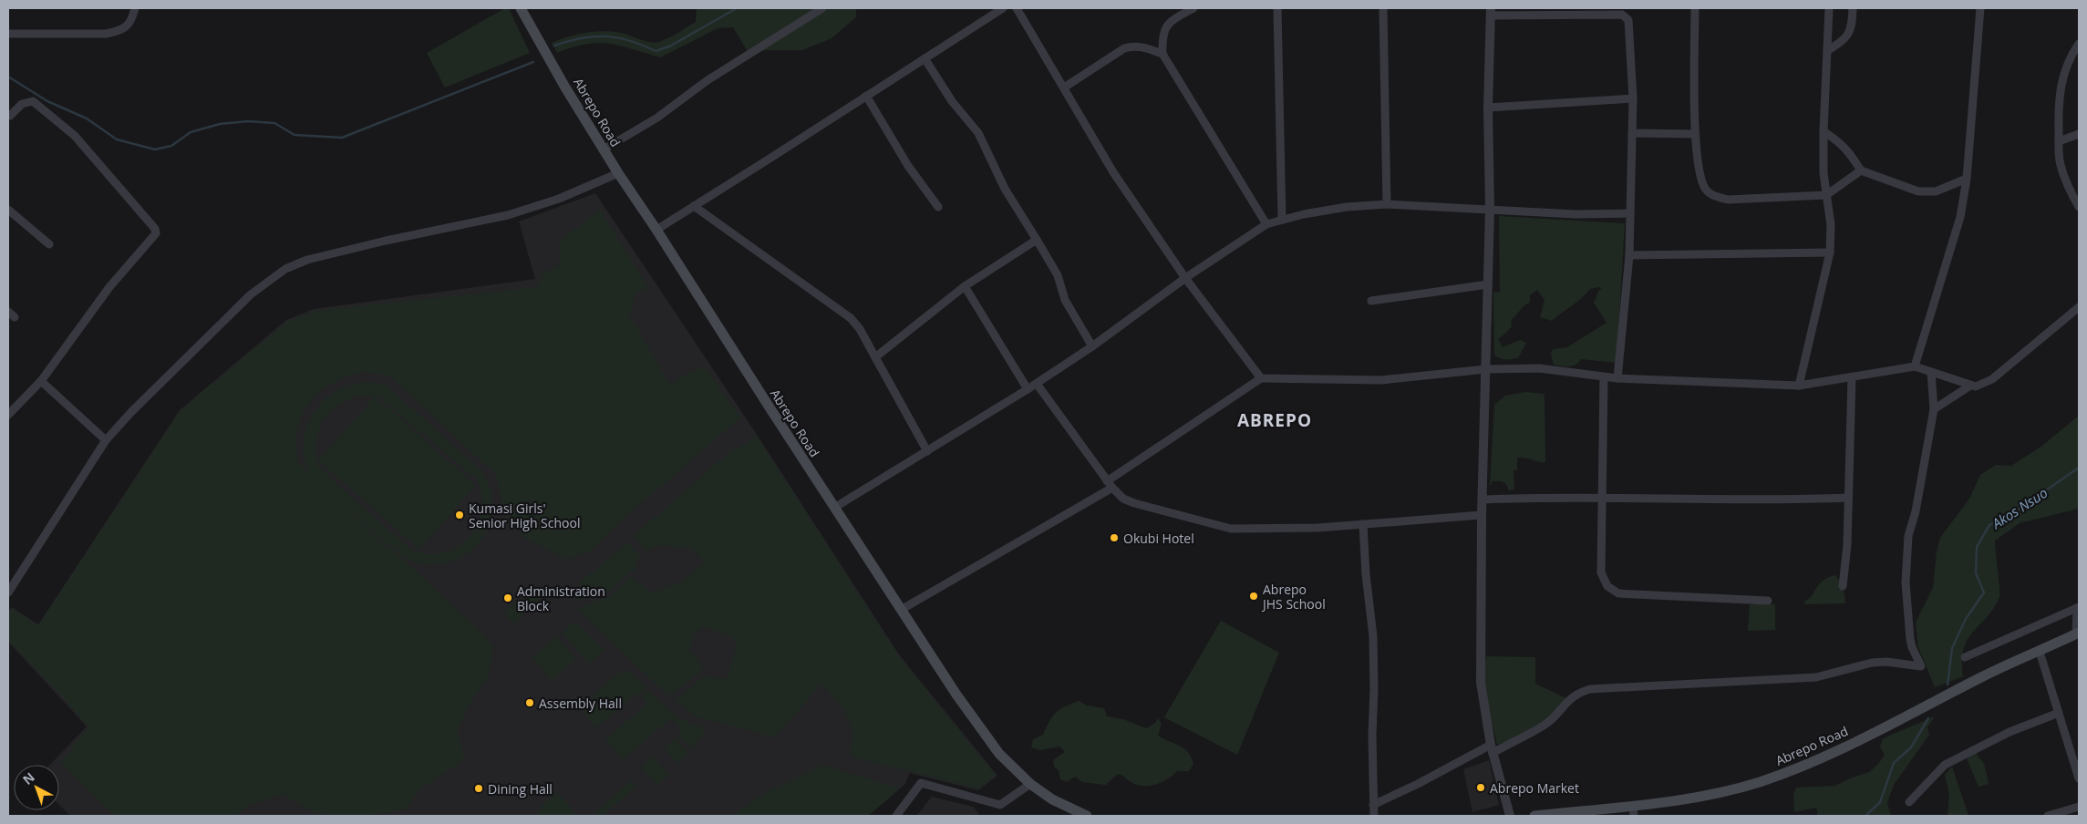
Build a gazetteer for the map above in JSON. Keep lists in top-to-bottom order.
{
  "streets": {
    "main road": ["Abrepo Road"]
  },
  "districts": ["ABREPO"],
  "water": ["Akos Nsuo"],
  "places": [
    "Kumasi Girls' Senior High School",
    "Okubi Hotel",
    "Abrepo JHS School",
    "Administration Block",
    "Assembly Hall",
    "Abrepo Market",
    "Dining Hall"
  ],
  "north": "top left"
}
